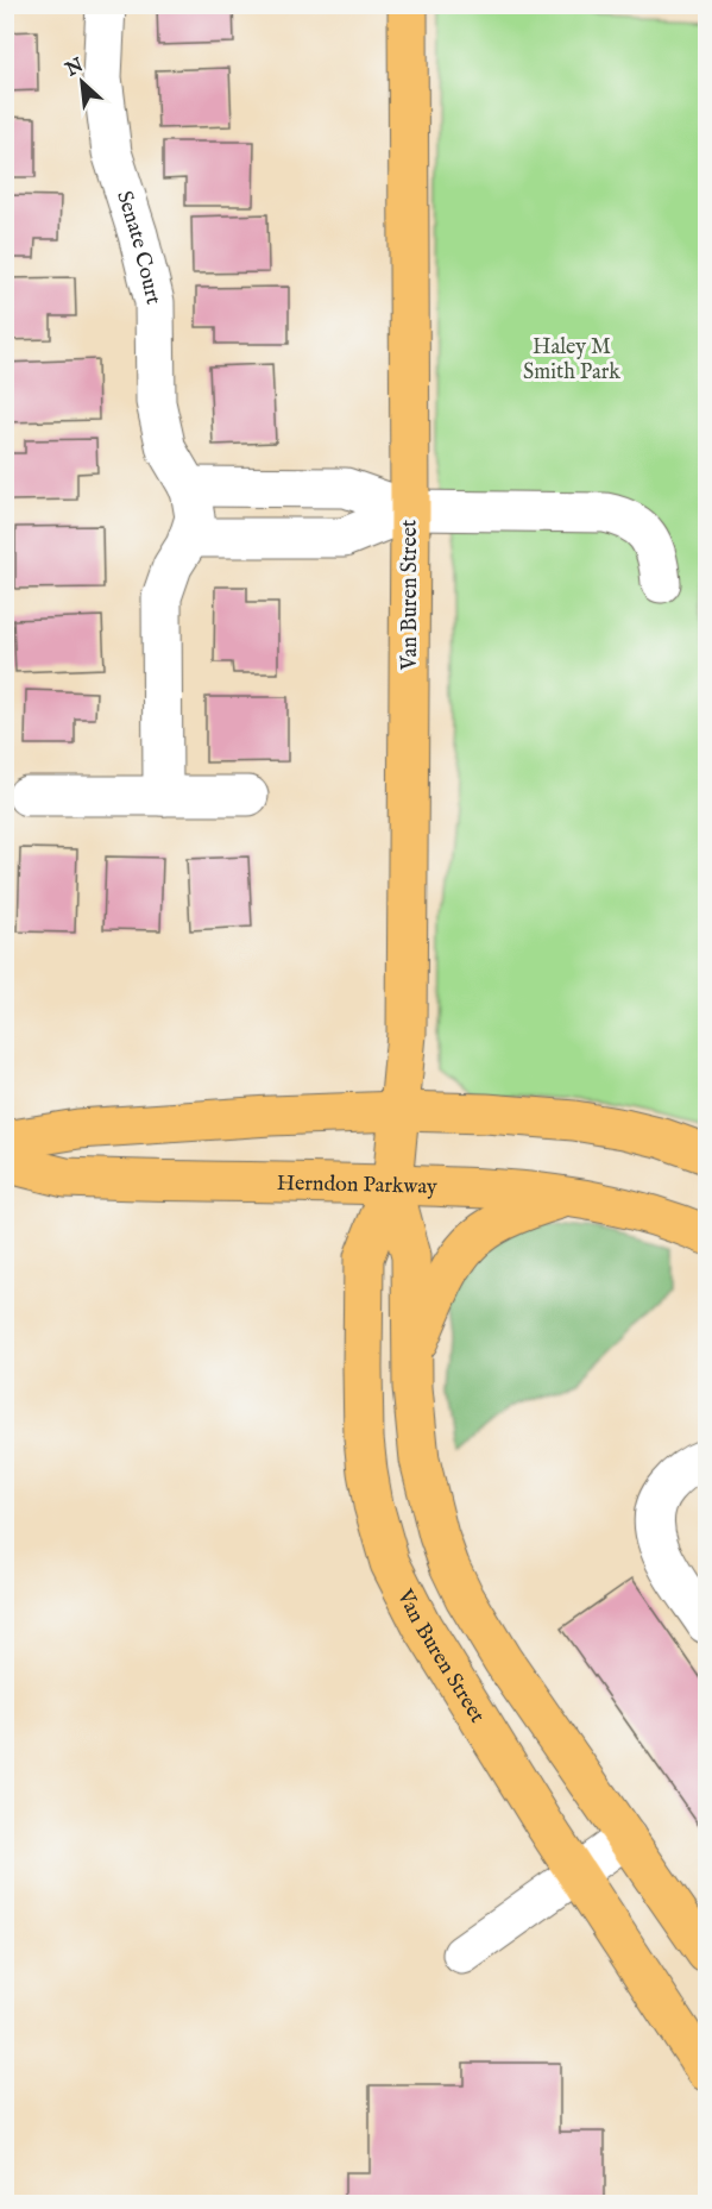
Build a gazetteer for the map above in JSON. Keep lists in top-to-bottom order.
{
  "streets": {
    "main road": ["Van Buren Street", "Herndon Parkway"],
    "street": ["Senate Court"]
  },
  "crossings": [
    ["Van Buren Street", "Herndon Parkway"]
  ],
  "parks": ["Haley M Smith Park"],
  "north": "top left"
}
